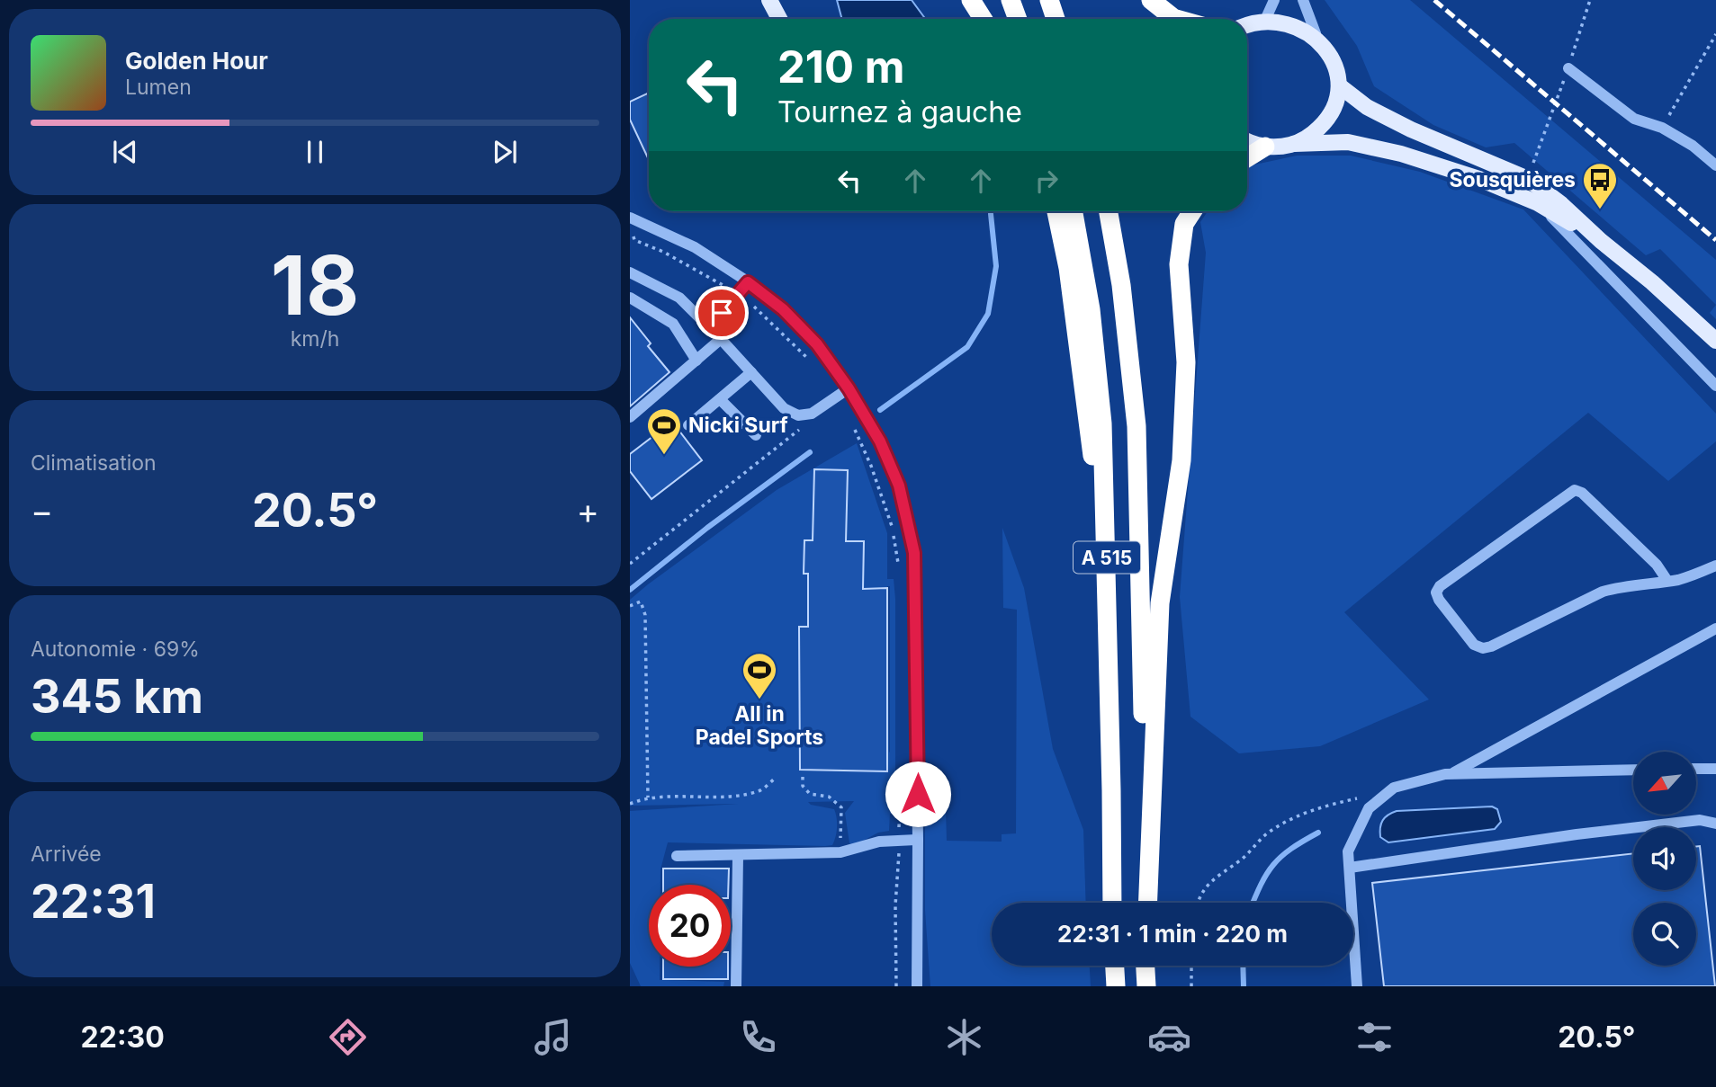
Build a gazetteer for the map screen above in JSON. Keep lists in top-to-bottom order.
{
  "streets": {
    "highway": ["A 515"]
  },
  "places": {
    "bus stop": ["Sousquières"],
    "sports": ["Nicki Surf", "All in Padel Sports"]
  },
  "north": "bottom left",
  "page": {
    "turn": ["210 m", "Tournez à gauche"],
    "song": ["Golden Hour", "Lumen"],
    "tile": [
      ["18", "km/h"],
      "Climatisation",
      ["Autonomie · 69%", "345 km"],
      ["Arrivée", "22:31"]
    ],
    "heat": ["−", "20.5°", "+"],
    "limit": "20",
    "trip": "22:31 · 1 min · 220 m",
    "tabs": ["22:30", "20.5°"]
  }
}
